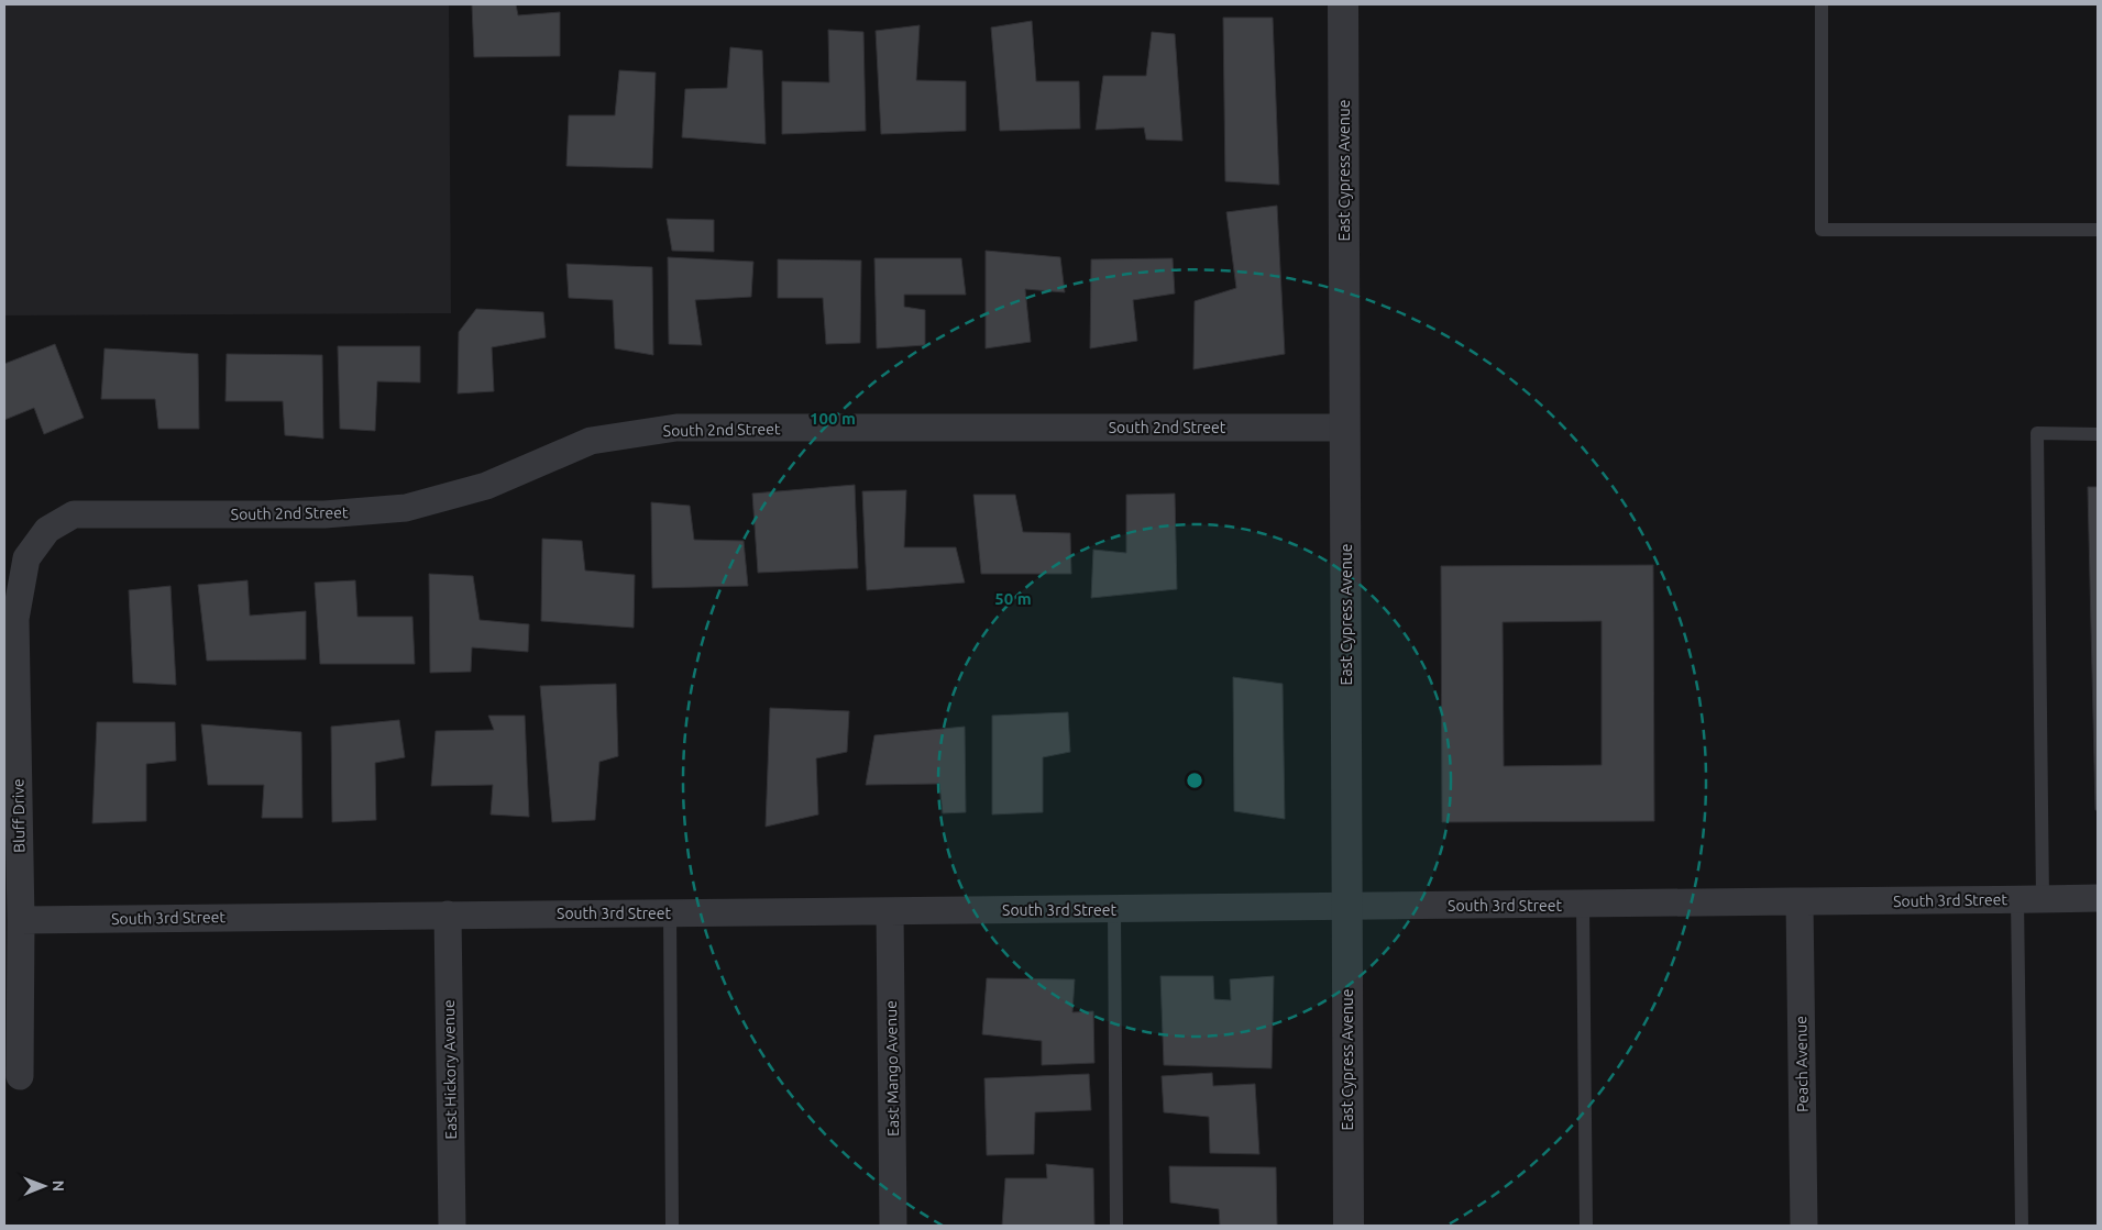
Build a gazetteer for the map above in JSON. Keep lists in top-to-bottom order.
{
  "streets": {
    "street": [
      "East Cypress Avenue",
      "South 2nd Street",
      "Bluff Drive",
      "South 3rd Street",
      "Peach Avenue",
      "East Mango Avenue",
      "East Hickory Avenue"
    ]
  },
  "crossings": [
    ["East Cypress Avenue", "South 2nd Street"],
    ["East Cypress Avenue", "South 3rd Street"],
    ["South 2nd Street", "Bluff Drive"],
    ["Bluff Drive", "South 3rd Street"],
    ["South 3rd Street", "Peach Avenue"],
    ["South 3rd Street", "East Mango Avenue"],
    ["South 3rd Street", "East Hickory Avenue"]
  ],
  "north": "right",
  "rings": ["100 m", "50 m"]
}
